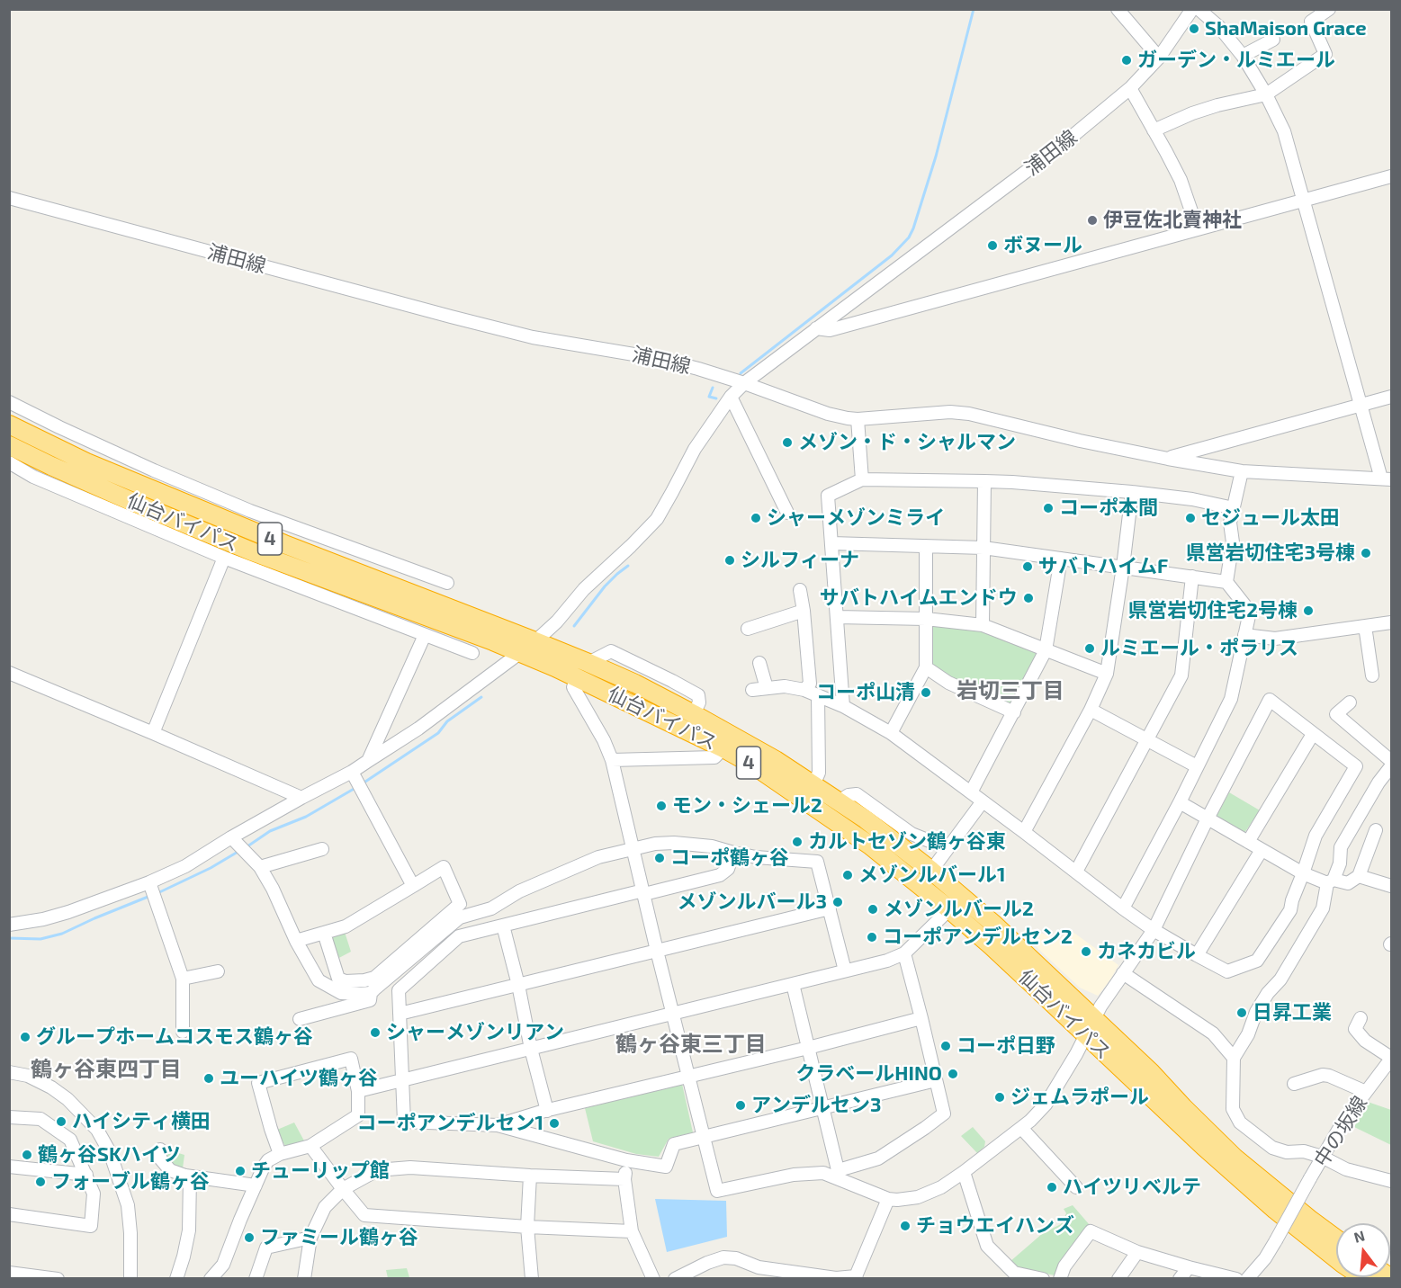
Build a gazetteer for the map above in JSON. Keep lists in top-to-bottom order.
{
  "streets": {
    "highway": ["仙台バイパス", "4"],
    "street": ["浦田線", "中の坂線"]
  },
  "districts": ["岩切三丁目", "鶴ヶ谷東三丁目", "鶴ヶ谷東四丁目"],
  "places": [
    "ShaMaison Grace",
    "ガーデン・ルミエール",
    "伊豆佐北賣神社",
    "ボヌール",
    "メゾン・ド・シャルマン",
    "コーポ本間",
    "シャーメゾンミライ",
    "セジュール太田",
    "県営岩切住宅3号棟",
    "シルフィーナ",
    "サバトハイムF",
    "サバトハイムエンドウ",
    "県営岩切住宅2号棟",
    "ルミエール・ポラリス",
    "コーポ山清",
    "モン・シェール2",
    "カルトセゾン鶴ヶ谷東",
    "コーポ鶴ヶ谷",
    "メゾンルバール1",
    "メゾンルバール3",
    "メゾンルバール2",
    "コーポアンデルセン2",
    "カネカビル",
    "日昇工業",
    "シャーメゾンリアン",
    "グループホームコスモス鶴ヶ谷",
    "コーポ日野",
    "クラベールHINO",
    "ユーハイツ鶴ヶ谷",
    "ジェムラポール",
    "アンデルセン3",
    "ハイシティ横田",
    "コーポアンデルセン1",
    "鶴ヶ谷SKハイツ",
    "チューリップ館",
    "フォーブル鶴ヶ谷",
    "ハイツリベルテ",
    "チョウエイハンズ",
    "ファミール鶴ヶ谷"
  ],
  "north": "top"
}
